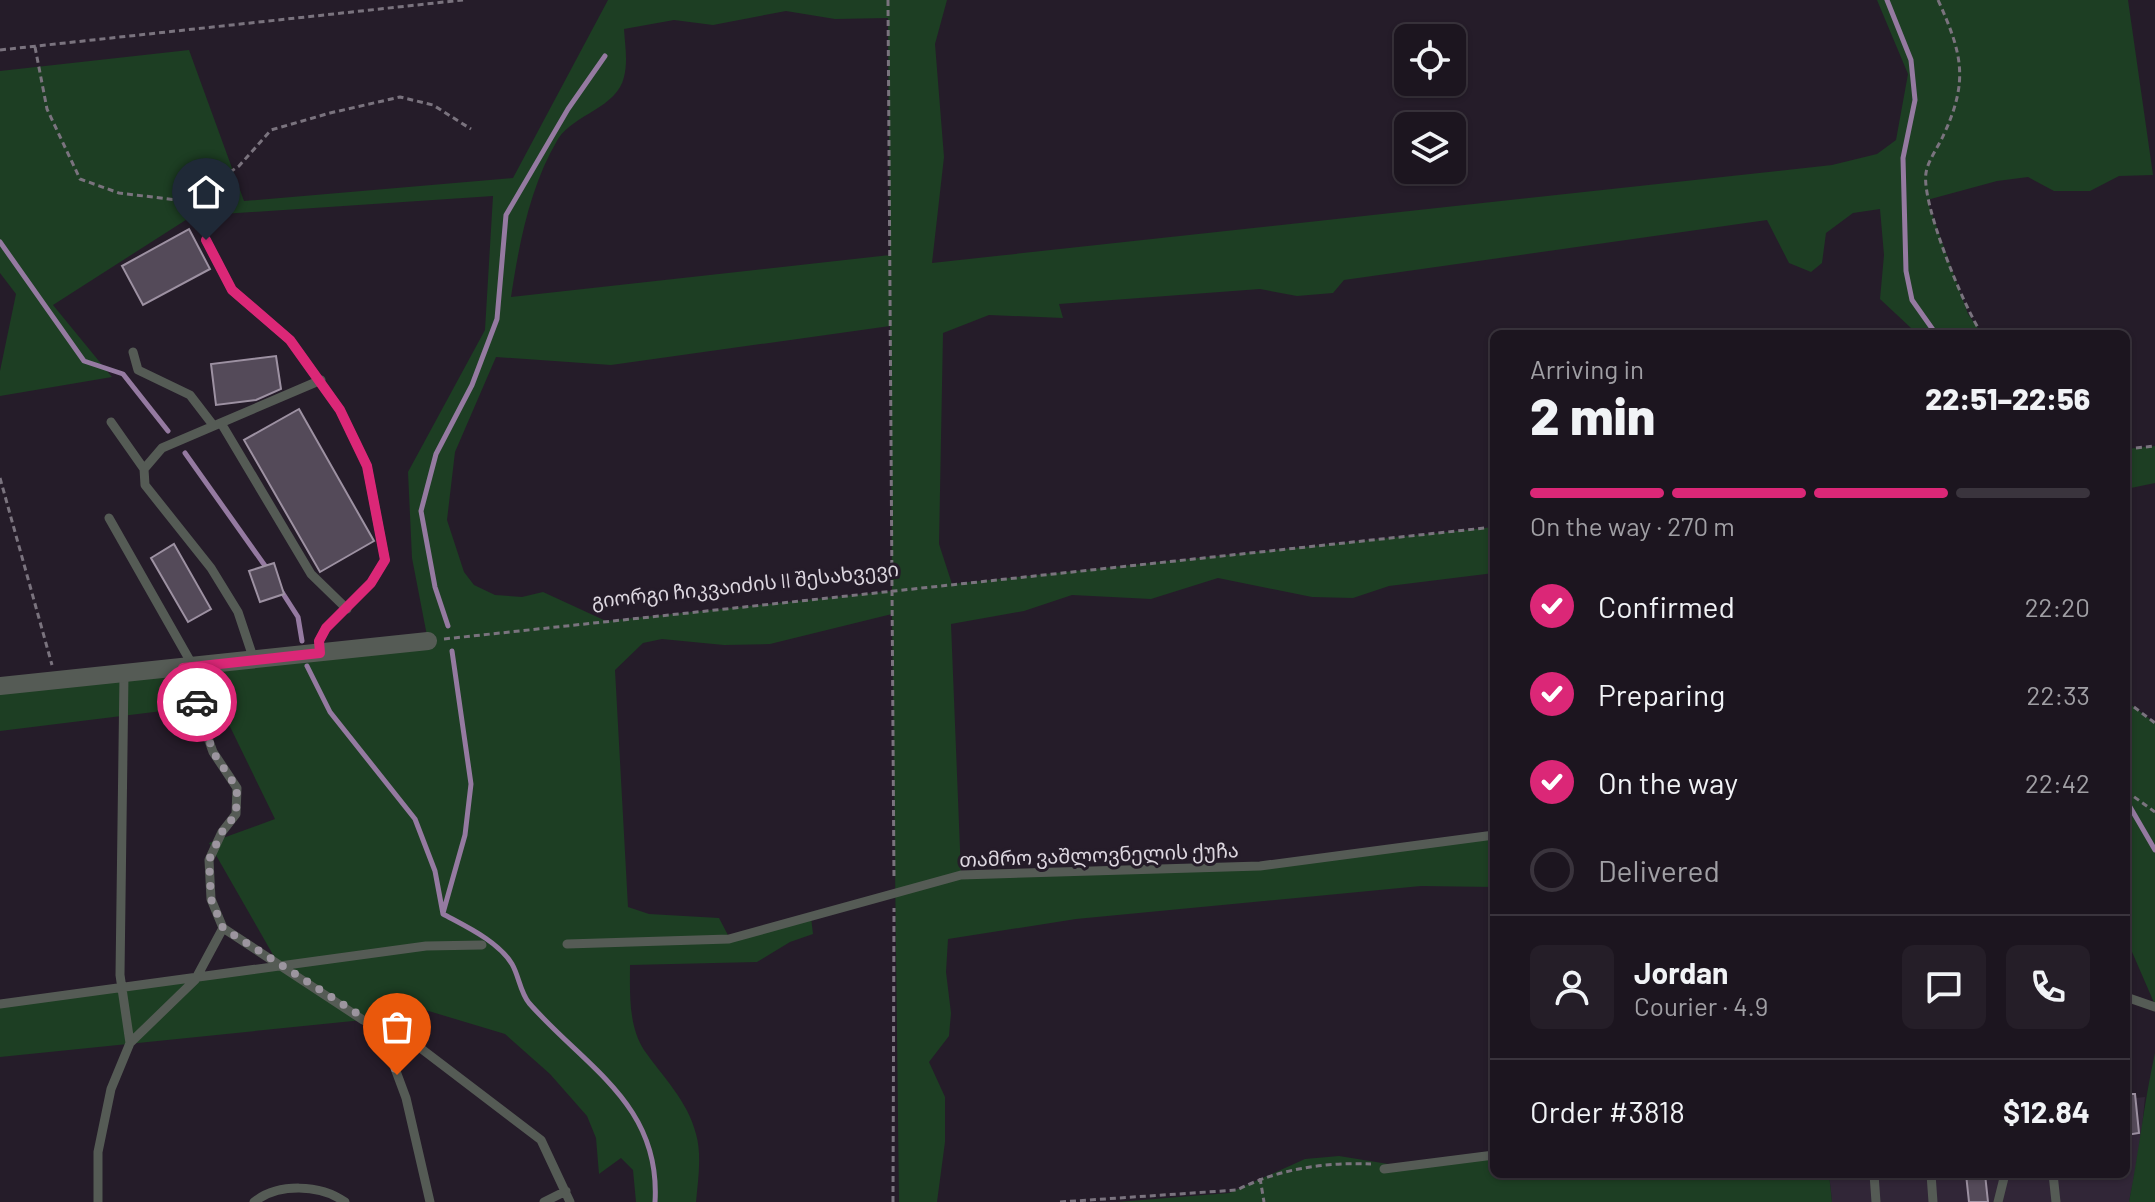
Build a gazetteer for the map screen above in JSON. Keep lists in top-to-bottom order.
{
  "streets": {
    "lane": ["თამრო ვაშლოვნელის ქუჩა"],
    "path": ["გიორგი ჩიკვაიძის II შესახვევი"]
  },
  "page": {
    "heading": ["2 min", "Arriving in", "22:51–22:56"],
    "panel": [
      "Jordan",
      "Courier · 4.9",
      "Order #3818",
      "$12.84"
    ],
    "bar": "On the way · 270 m",
    "list": [
      ["Confirmed", "22:20"],
      ["Preparing", "22:33"],
      ["On the way", "22:42"],
      "Delivered"
    ]
  }
}
